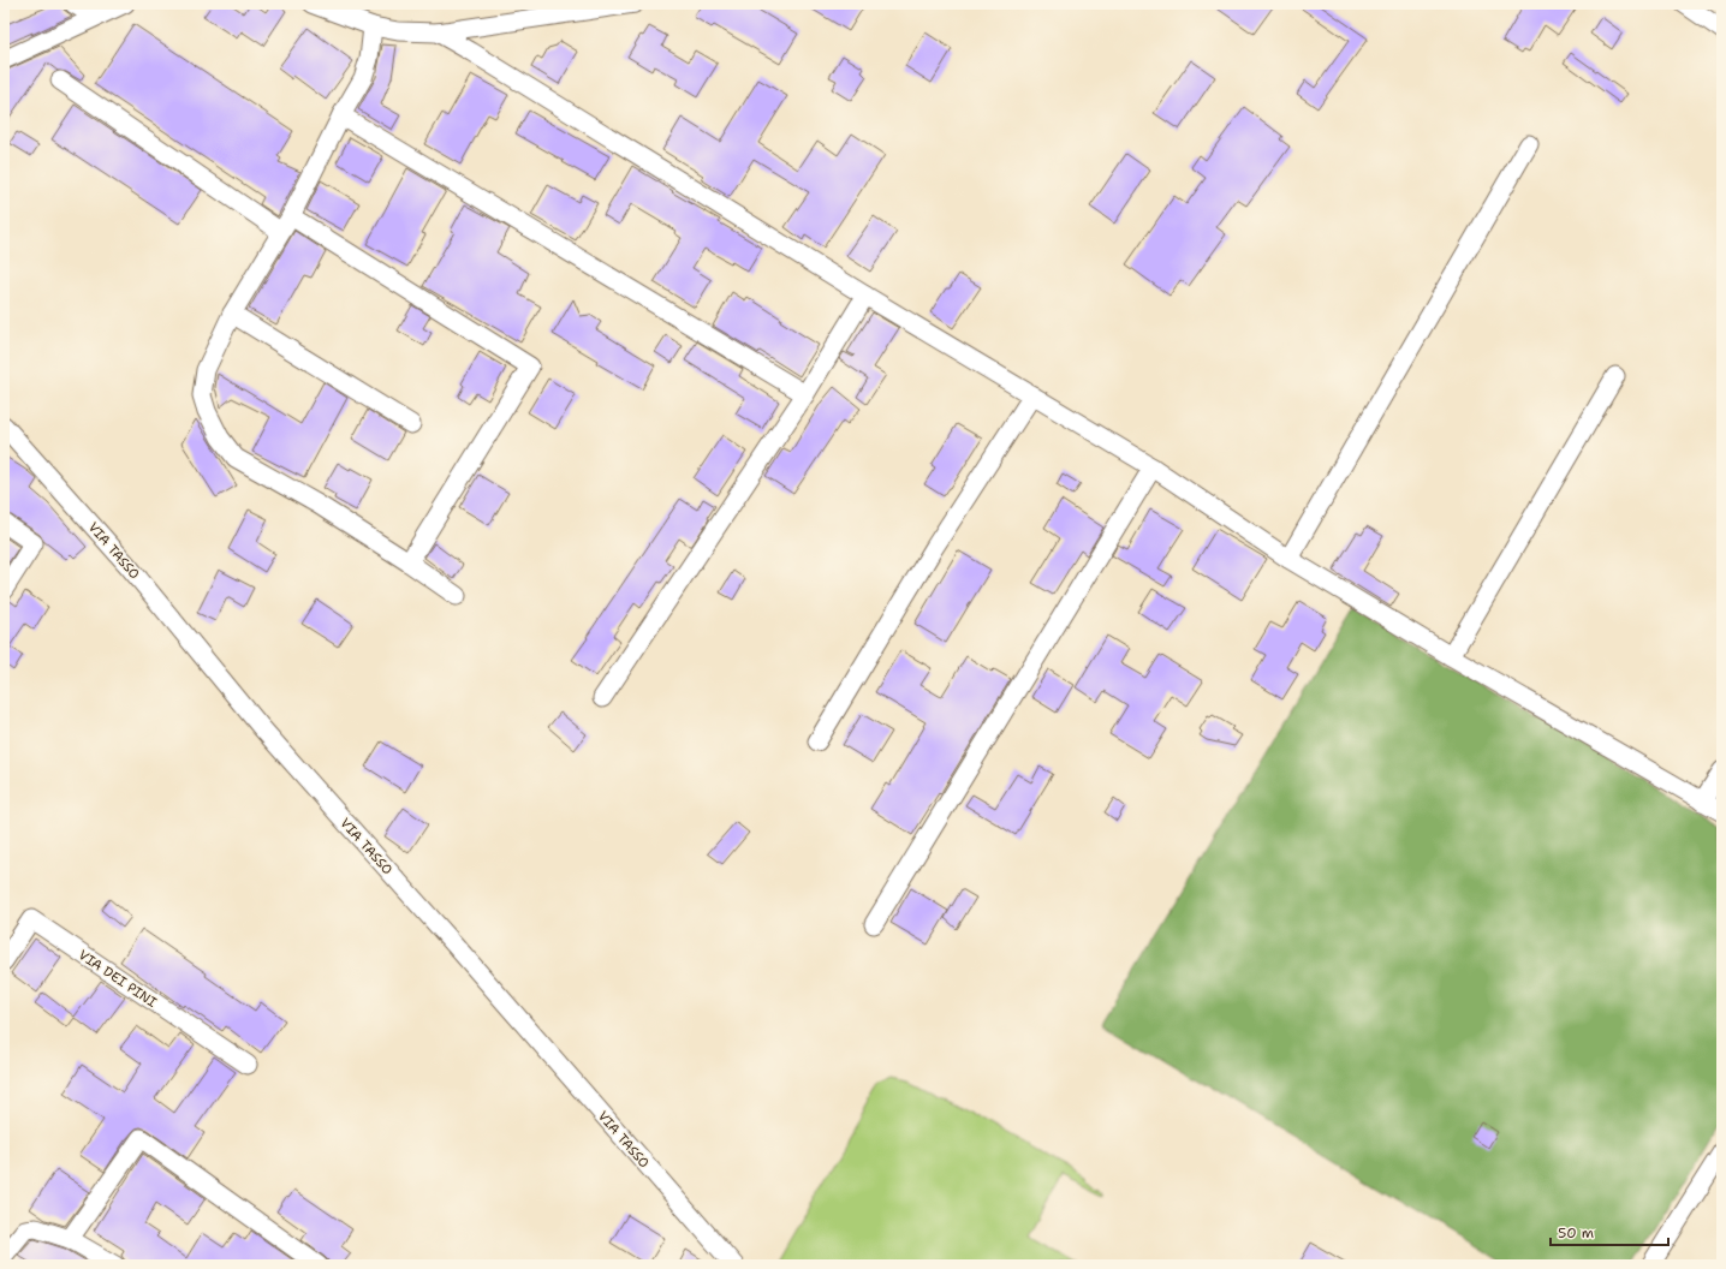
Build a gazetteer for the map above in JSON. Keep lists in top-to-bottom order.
{
  "streets": {
    "street": ["VIA TASSO", "VIA DEI PINI"]
  },
  "scale_bar": "50 m"
}
